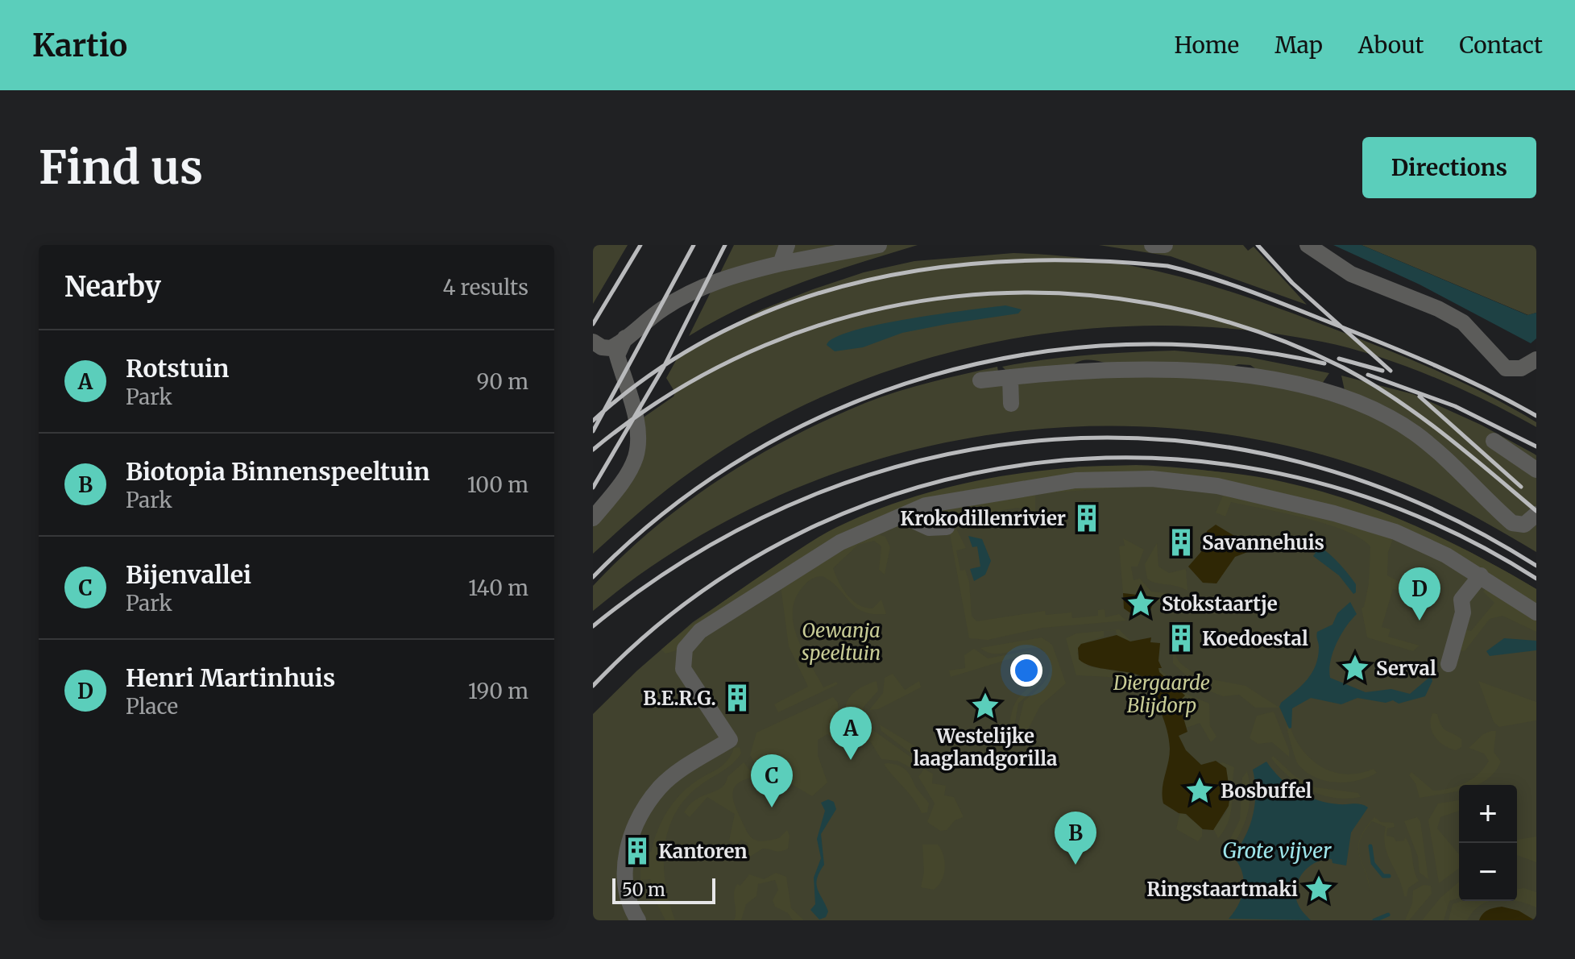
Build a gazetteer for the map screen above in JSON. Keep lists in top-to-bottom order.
{
  "water": ["Grote vijver"],
  "parks": ["Oewanja speeltuin", "Diergaarde Blijdorp"],
  "places": {
    "building": [
      "Krokodillenrivier",
      "Savannehuis",
      "Koedoestal",
      "B.E.R.G.",
      "Kantoren"
    ],
    "place": [
      "Stokstaartje",
      "Serval",
      "Westelijke laaglandgorilla",
      "Bosbuffel",
      "Ringstaartmaki"
    ]
  },
  "scale_bar": "50 m",
  "page": {
    "header": "Kartio",
    "nav": [
      "Home",
      "Map",
      "About",
      "Contact"
    ],
    "buttons": "Directions",
    "title": "Find us",
    "heading": ["Nearby", "4 results"],
    "list": [
      {
        "mark": "A",
        "name": "Rotstuin",
        "note": "Park",
        "value": "90 m"
      },
      {
        "mark": "B",
        "name": "Biotopia Binnenspeeltuin",
        "note": "Park",
        "value": "100 m"
      },
      {
        "mark": "C",
        "name": "Bijenvallei",
        "note": "Park",
        "value": "140 m"
      },
      {
        "mark": "D",
        "name": "Henri Martinhuis",
        "note": "Place",
        "value": "190 m"
      }
    ],
    "pins": [
      "D",
      "A",
      "C",
      "B"
    ],
    "map_buttons": ["+", "−"],
    "scale": "50 m"
  }
}
